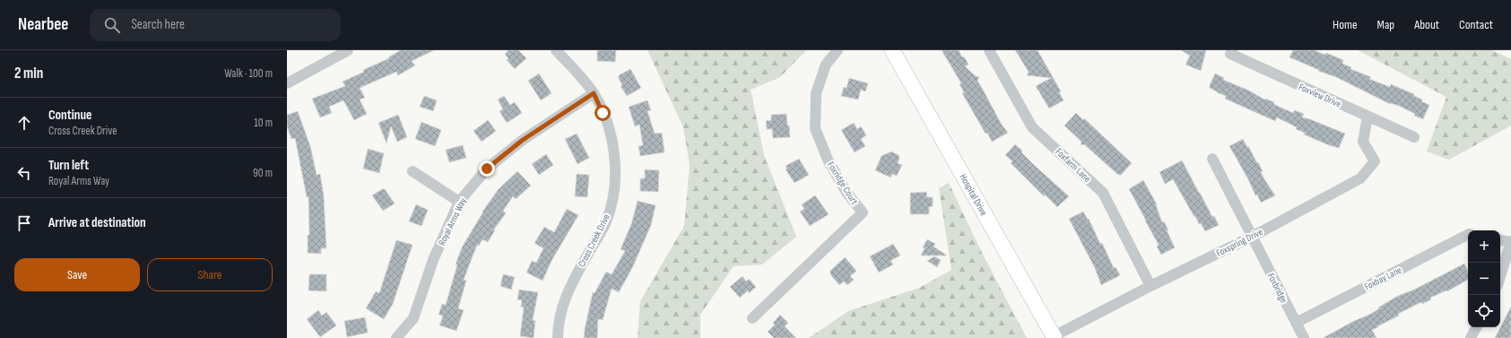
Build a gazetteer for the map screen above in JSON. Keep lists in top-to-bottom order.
{
  "streets": {
    "street": [
      "Foxview Drive",
      "Foxfarm Lane",
      "Foxridge Court",
      "Hospital Drive",
      "Royal Arms Way",
      "Cross Creek Drive",
      "Foxspring Drive",
      "Foxbay Lane",
      "Foxbridge"
    ]
  },
  "crossings": [
    ["Foxview Drive", "Foxspring Drive"],
    ["Foxfarm Lane", "Foxspring Drive"],
    ["Hospital Drive", "Foxspring Drive"],
    ["Royal Arms Way", "Cross Creek Drive"],
    ["Foxspring Drive", "Foxbridge"],
    ["Foxbay Lane", "Foxbridge"]
  ],
  "page": {
    "header": "Nearbee",
    "search": "Search here",
    "nav": [
      "Home",
      "Map",
      "About",
      "Contact"
    ],
    "heading": ["2 min", "Walk · 100 m"],
    "list": [
      ["Continue", "Cross Creek Drive", "10 m"],
      ["Turn left", "Royal Arms Way", "90 m"],
      "Arrive at destination"
    ],
    "map_buttons": ["+", "−"],
    "buttons": ["Save", "Share"]
  }
}
